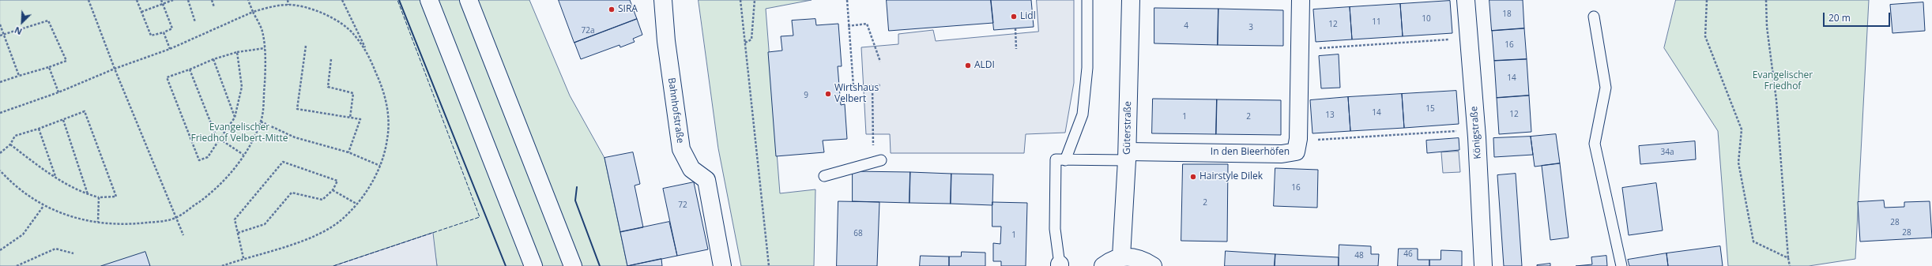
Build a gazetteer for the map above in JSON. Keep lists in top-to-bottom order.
{
  "streets": {
    "main road": [
      "Bahnhofstraße",
      "Güterstraße",
      "Königstraße",
      "In den Bieerhöfen"
    ]
  },
  "crossings": [
    ["Güterstraße", "In den Bieerhöfen"]
  ],
  "parks": ["Evangelischer Friedhof", "Evangelischer Friedhof Velbert-Mitte"],
  "places": [
    "SIRA",
    "Lidl",
    "ALDI",
    "Wirtshaus Velbert",
    "Hairstyle Dilek"
  ],
  "house_numbers": [
    "18",
    "10",
    "11",
    "12",
    "4",
    "3",
    "72a",
    "16",
    "14",
    "9",
    "15",
    "14",
    "12",
    "13",
    "1",
    "2",
    "34a",
    "16",
    "2",
    "72",
    "28",
    "28",
    "68",
    "1",
    "46",
    "48"
  ],
  "scale_bar": "20 m",
  "north": "bottom left"
}
